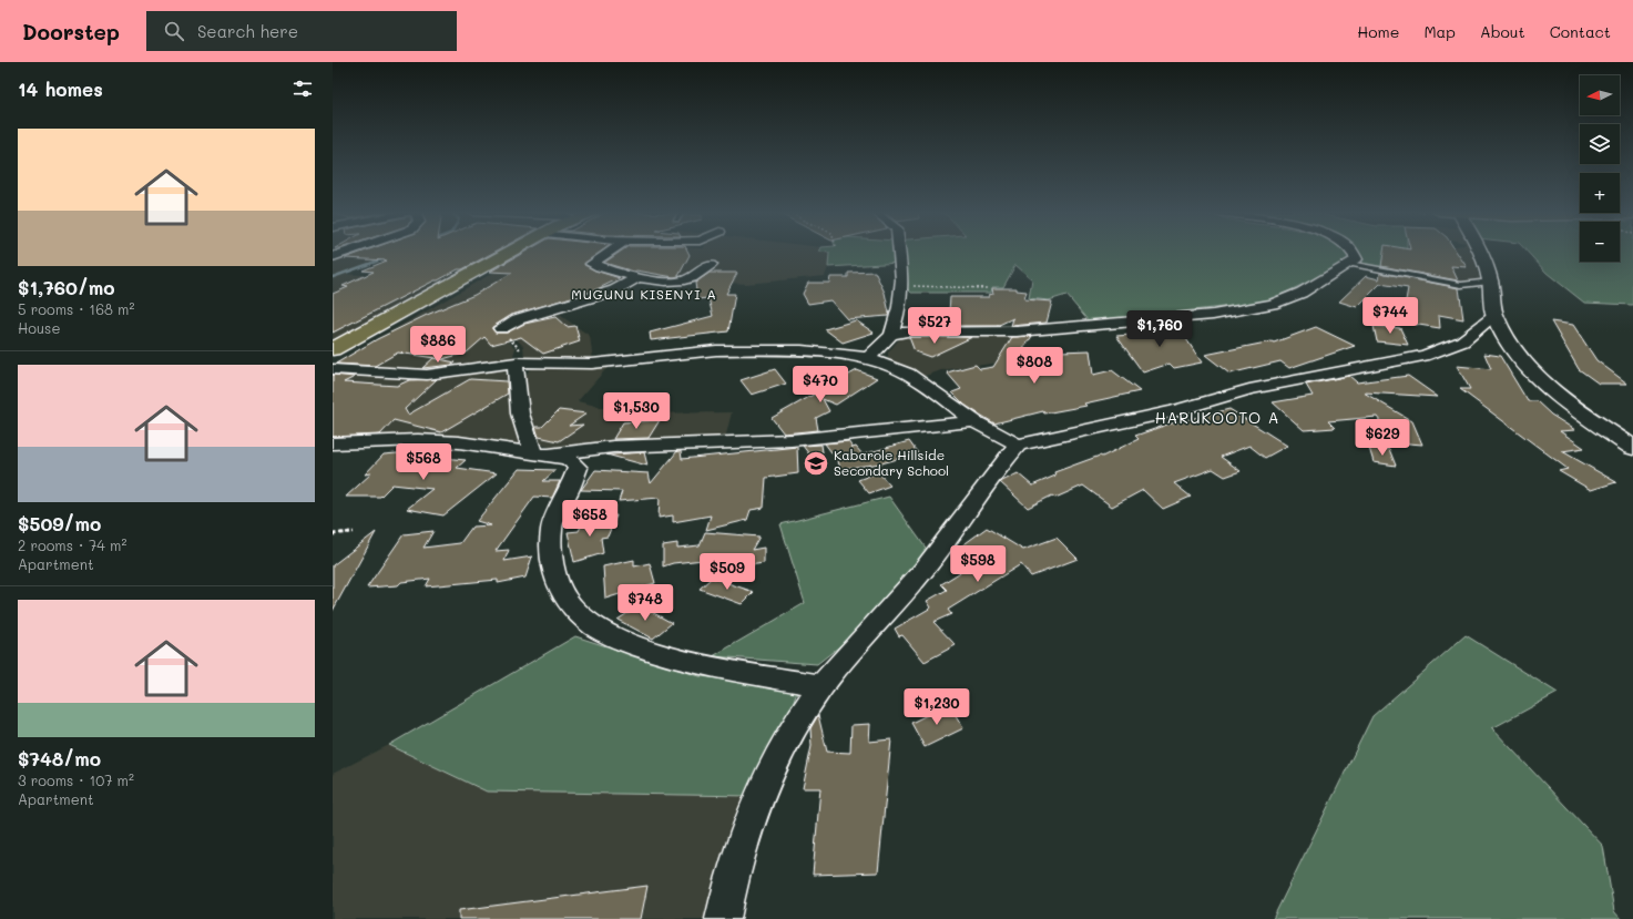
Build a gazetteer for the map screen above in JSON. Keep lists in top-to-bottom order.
{
  "districts": ["MUGUNU KISENYI A", "HARUKOOTO A"],
  "places": {
    "school or university": ["Kabarole Hillside Secondary School"]
  },
  "north": "left",
  "page": {
    "header": "Doorstep",
    "search": "Search here",
    "nav": [
      "Home",
      "Map",
      "About",
      "Contact"
    ],
    "heading": "14 homes",
    "map_buttons": ["+", "−"],
    "list": [
      {
        "name": "$1,760/mo",
        "note": "5 rooms · 168 m² · House"
      },
      {
        "name": "$509/mo",
        "note": "2 rooms · 74 m² · Apartment"
      },
      {
        "name": "$748/mo",
        "note": "3 rooms · 107 m² · Apartment"
      }
    ],
    "price": [
      "$744",
      "$527",
      "$1,760",
      "$886",
      "$808",
      "$470",
      "$1,530",
      "$629",
      "$568",
      "$658",
      "$598",
      "$509",
      "$748",
      "$1,230"
    ]
  }
}
